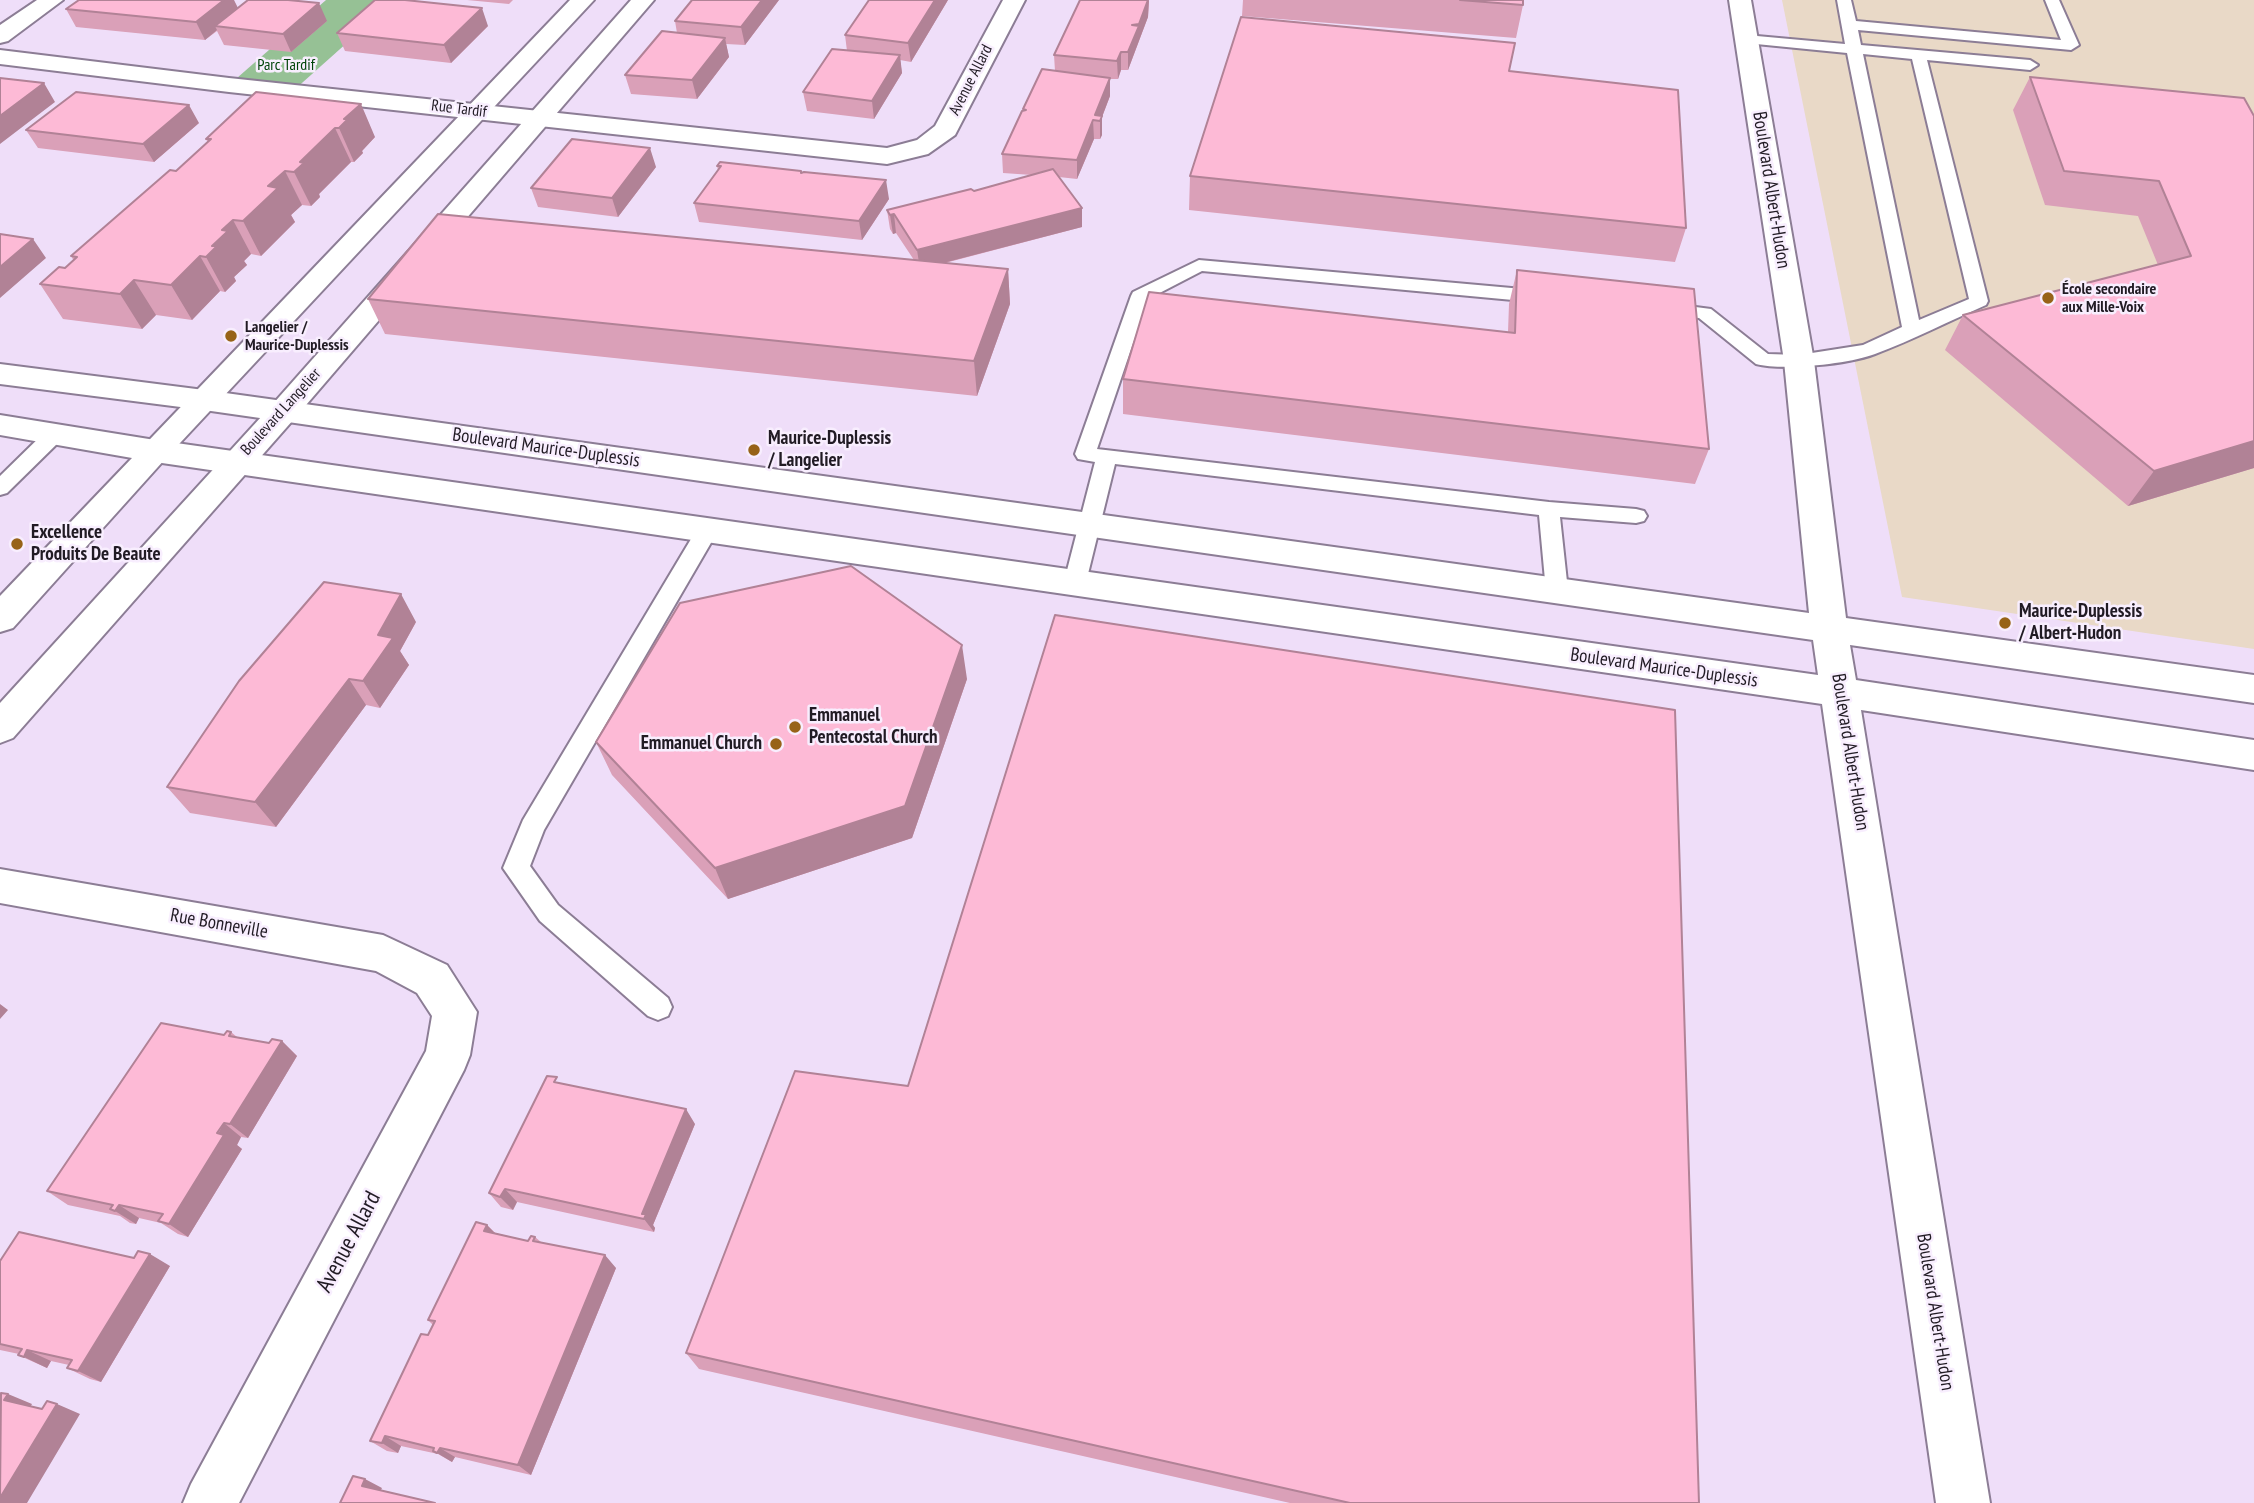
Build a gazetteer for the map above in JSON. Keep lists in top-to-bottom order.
{
  "streets": {
    "street": [
      "Avenue Allard",
      "Rue Tardif",
      "Boulevard Albert-Hudon",
      "Boulevard Langelier",
      "Boulevard Maurice-Duplessis",
      "Rue Bonneville"
    ]
  },
  "crossings": [
    ["Avenue Allard", "Rue Tardif"],
    ["Avenue Allard", "Rue Bonneville"],
    ["Rue Tardif", "Boulevard Langelier"],
    ["Boulevard Albert-Hudon", "Boulevard Maurice-Duplessis"],
    ["Boulevard Langelier", "Boulevard Maurice-Duplessis"]
  ],
  "parks": ["Parc Tardif"],
  "places": [
    "École secondaire aux Mille-Voix",
    "Langelier / Maurice-Duplessis",
    "Maurice-Duplessis / Langelier",
    "Excellence Produits De Beaute",
    "Maurice-Duplessis / Albert-Hudon",
    "Emmanuel Pentecostal Church",
    "Emmanuel Church"
  ]
}
